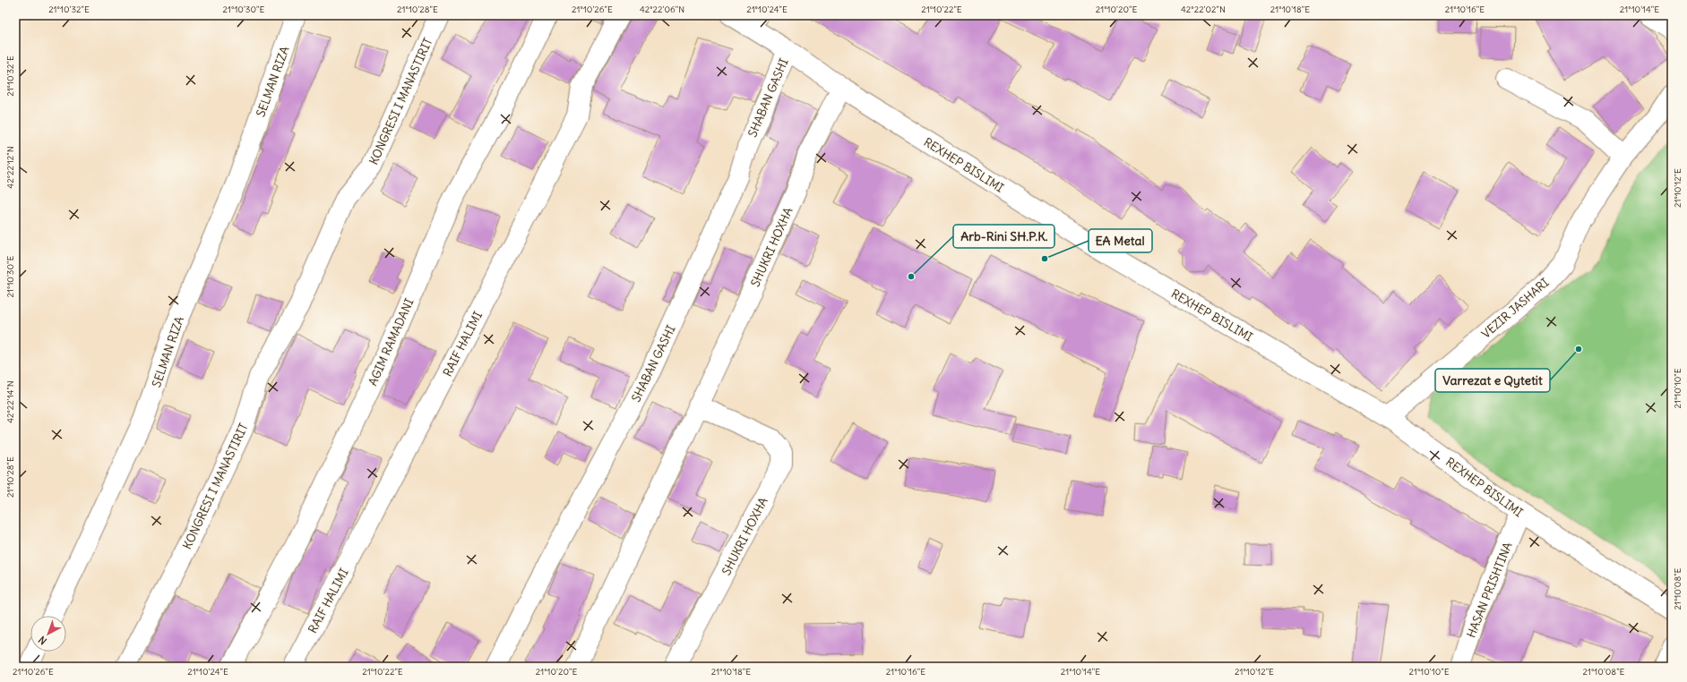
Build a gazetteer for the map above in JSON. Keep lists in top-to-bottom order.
{
  "streets": {
    "street": [
      "SELMAN RIZA",
      "SHABAN GASHI",
      "KONGRESI I MANASTIRIT",
      "REXHEP BISLIMI",
      "SHUKRI HOXHA",
      "VEZIR JASHARI",
      "AGIM RAMADANI",
      "RAIF HALIMI",
      "HASAN PRISHTINA"
    ]
  },
  "crossings": [
    ["SHABAN GASHI", "REXHEP BISLIMI"],
    ["REXHEP BISLIMI", "SHUKRI HOXHA"],
    ["REXHEP BISLIMI", "VEZIR JASHARI"],
    ["REXHEP BISLIMI", "HASAN PRISHTINA"]
  ],
  "places": ["EA Metal", "Arb-Rini SH.P.K.", "Varrezat e Qytetit"],
  "north": "bottom left",
  "coordinates": [
    "21°10'32\"E",
    "21°10'30\"E",
    "21°10'28\"E",
    "21°10'26\"E",
    "42°22'06\"N",
    "21°10'24\"E",
    "21°10'22\"E",
    "21°10'20\"E",
    "42°22'02\"N",
    "21°10'18\"E",
    "21°10'16\"E",
    "21°10'14\"E",
    "42°22'12\"N",
    "21°10'12\"E",
    "21°10'10\"E",
    "42°22'14\"N",
    "21°10'08\"E"
  ]
}
